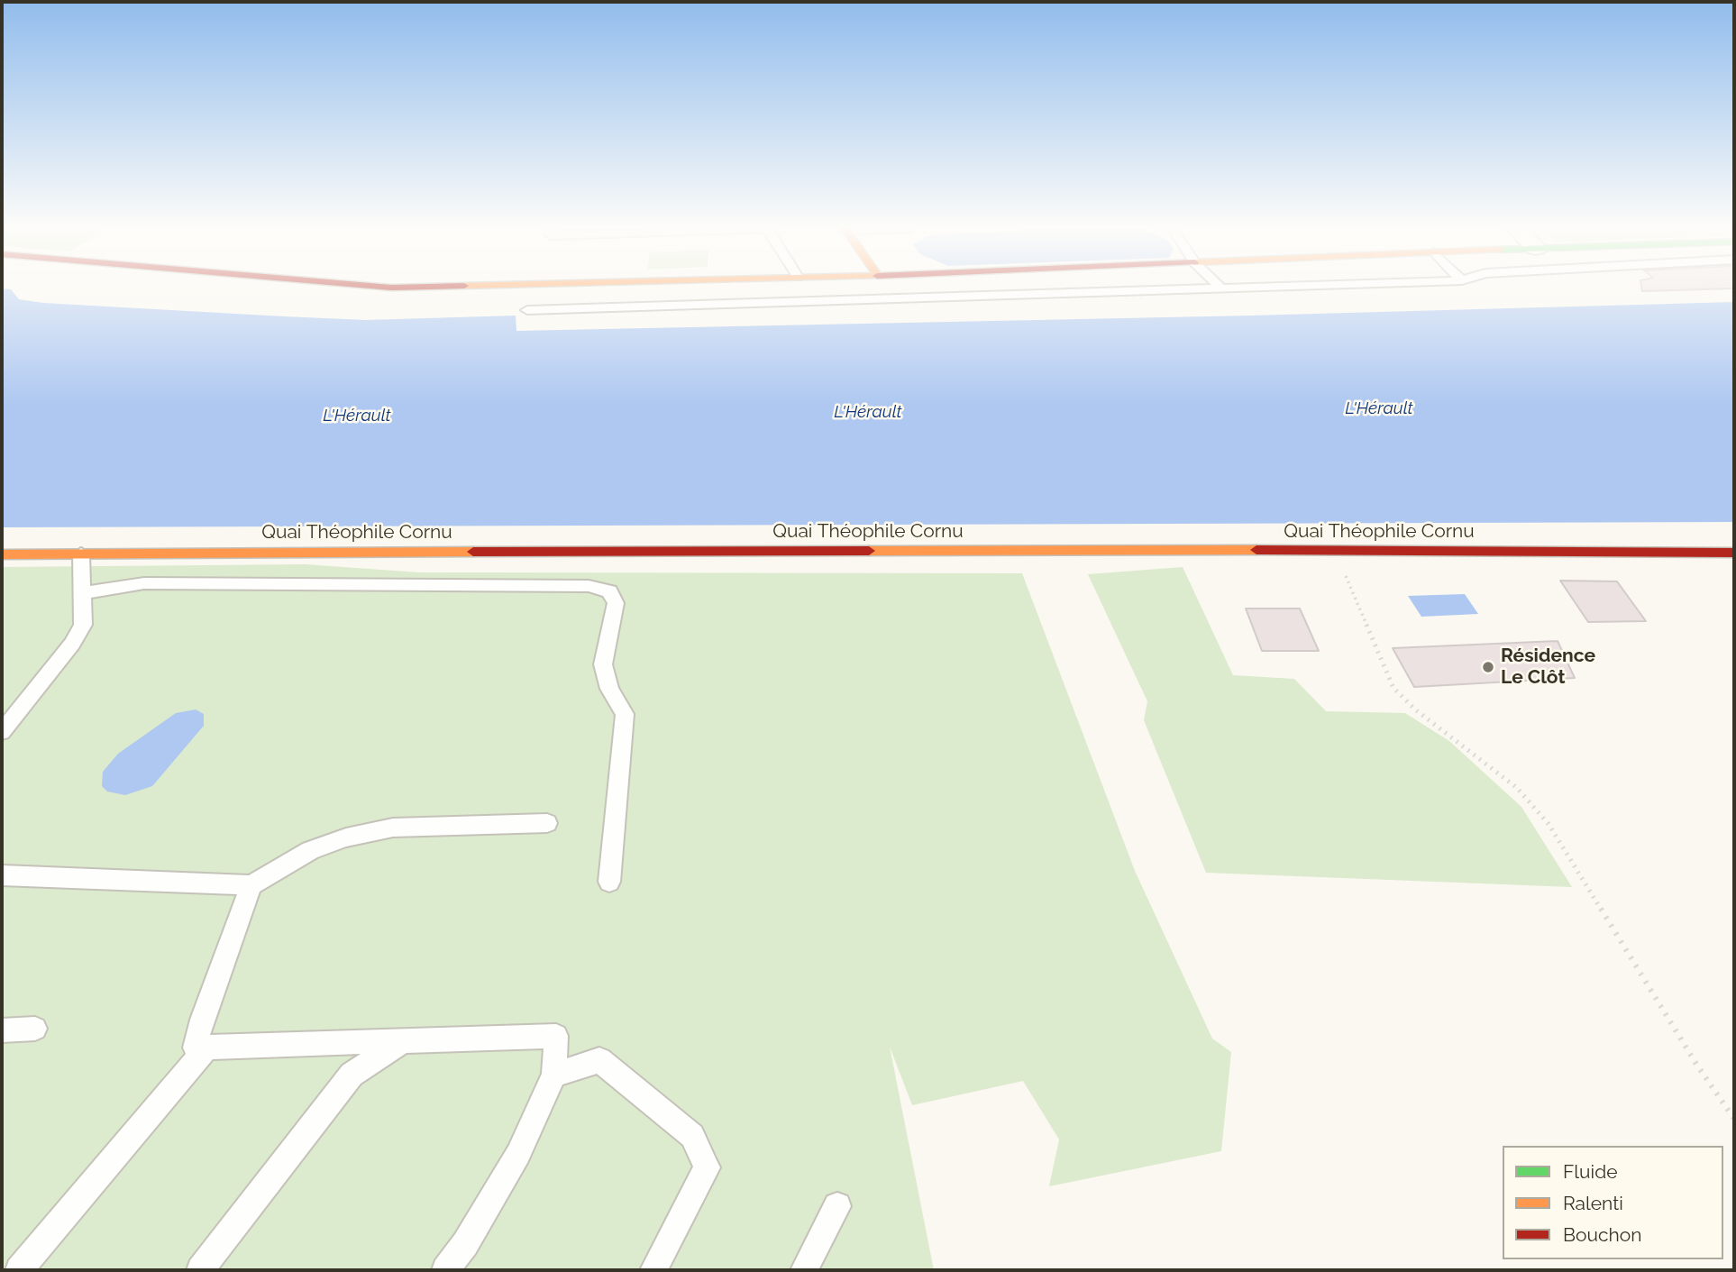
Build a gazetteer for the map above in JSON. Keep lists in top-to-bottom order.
{
  "streets": {
    "street": ["Quai Théophile Cornu"]
  },
  "water": ["L'Hérault"],
  "places": ["Résidence Le Clôt"],
  "legend": ["Fluide", "Ralenti", "Bouchon"]
}
